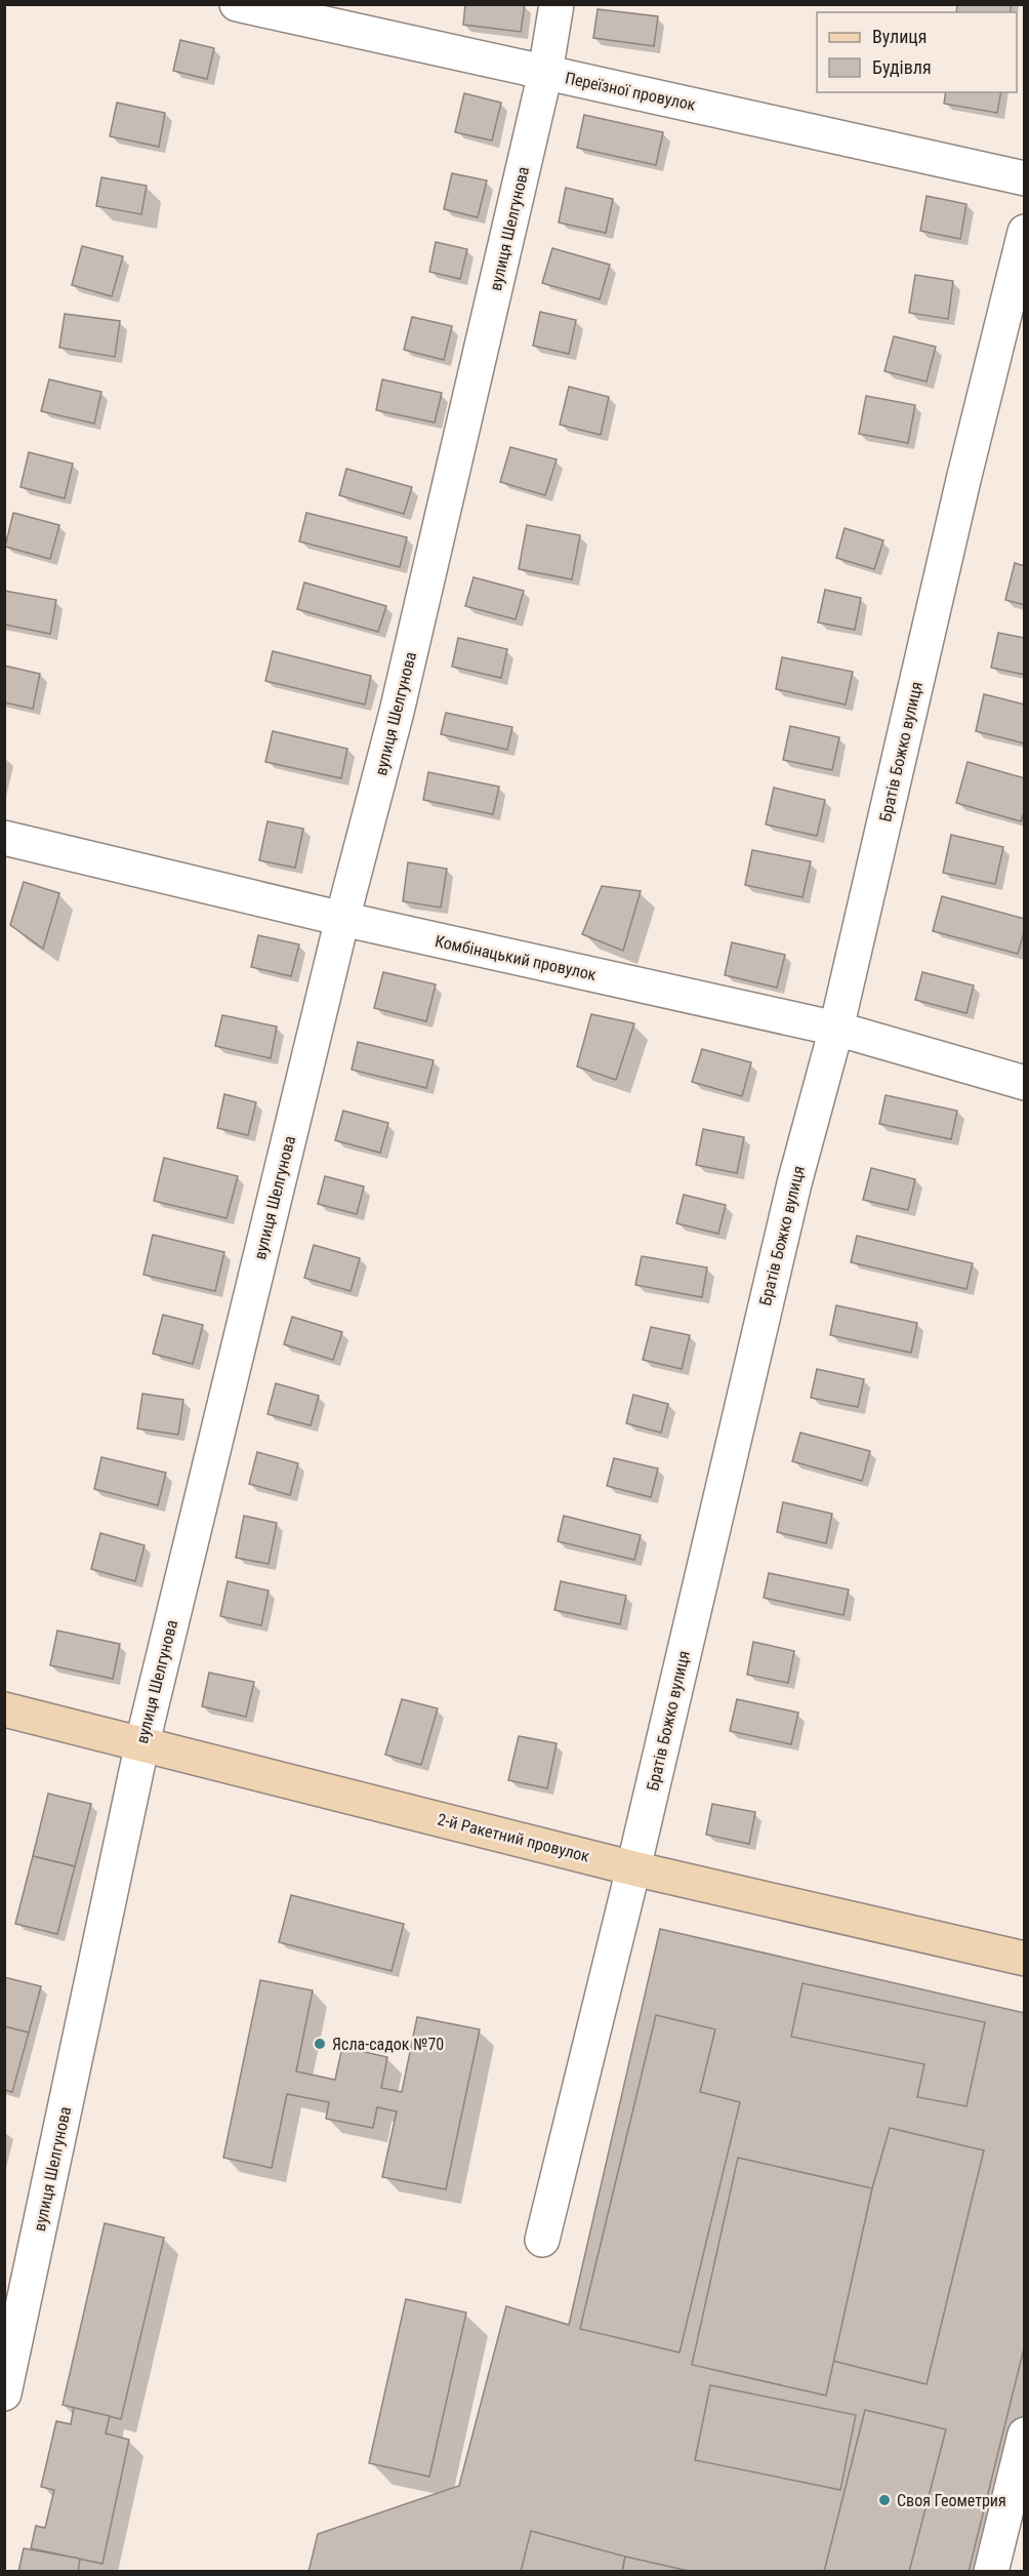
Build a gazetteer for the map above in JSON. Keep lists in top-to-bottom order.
{
  "streets": {
    "street": [
      "Переїзної провулок",
      "вулиця Шелгунова",
      "Братів Божко вулиця",
      "Комбінацький провулок",
      "2-й Ракетний провулок"
    ]
  },
  "crossings": [
    ["Переїзної провулок", "вулиця Шелгунова"],
    ["вулиця Шелгунова", "Комбінацький провулок"],
    ["вулиця Шелгунова", "2-й Ракетний провулок"],
    ["Братів Божко вулиця", "Комбінацький провулок"],
    ["Братів Божко вулиця", "2-й Ракетний провулок"]
  ],
  "places": ["Ясла-садок №70", "Своя Геометрия"],
  "legend": ["Вулиця", "Будівля"]
}
